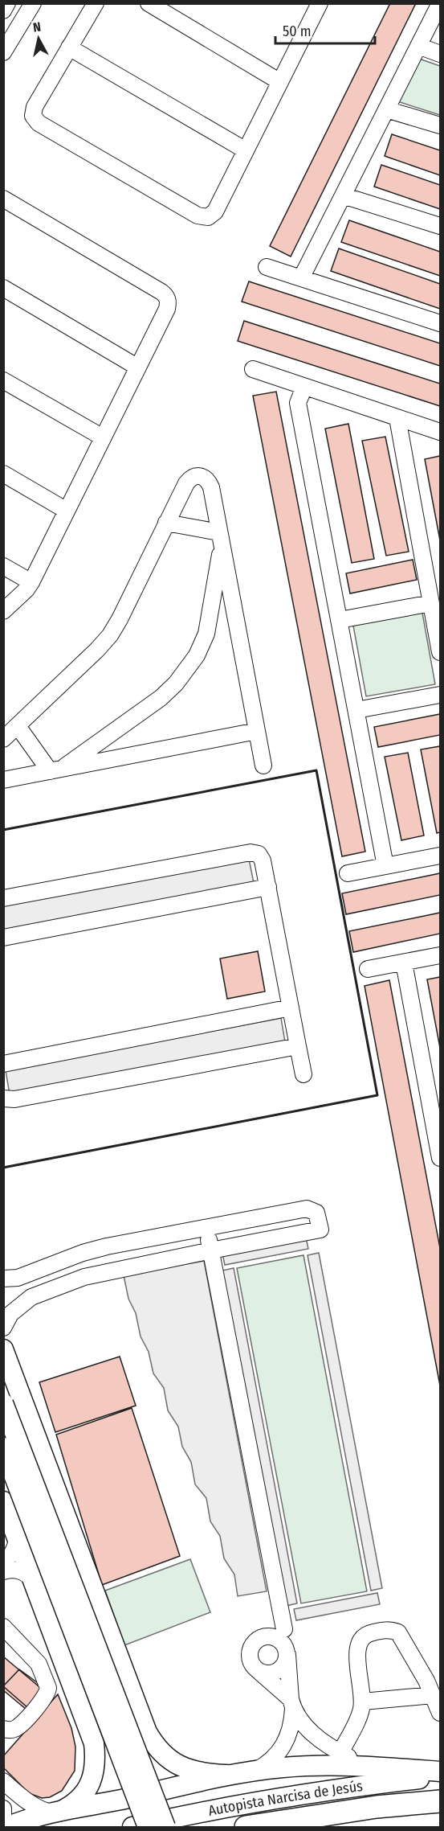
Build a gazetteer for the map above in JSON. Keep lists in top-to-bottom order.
{
  "streets": {
    "highway": ["Autopista Narcisa de Jesús"]
  },
  "scale_bar": "50 m",
  "north": "top"
}
